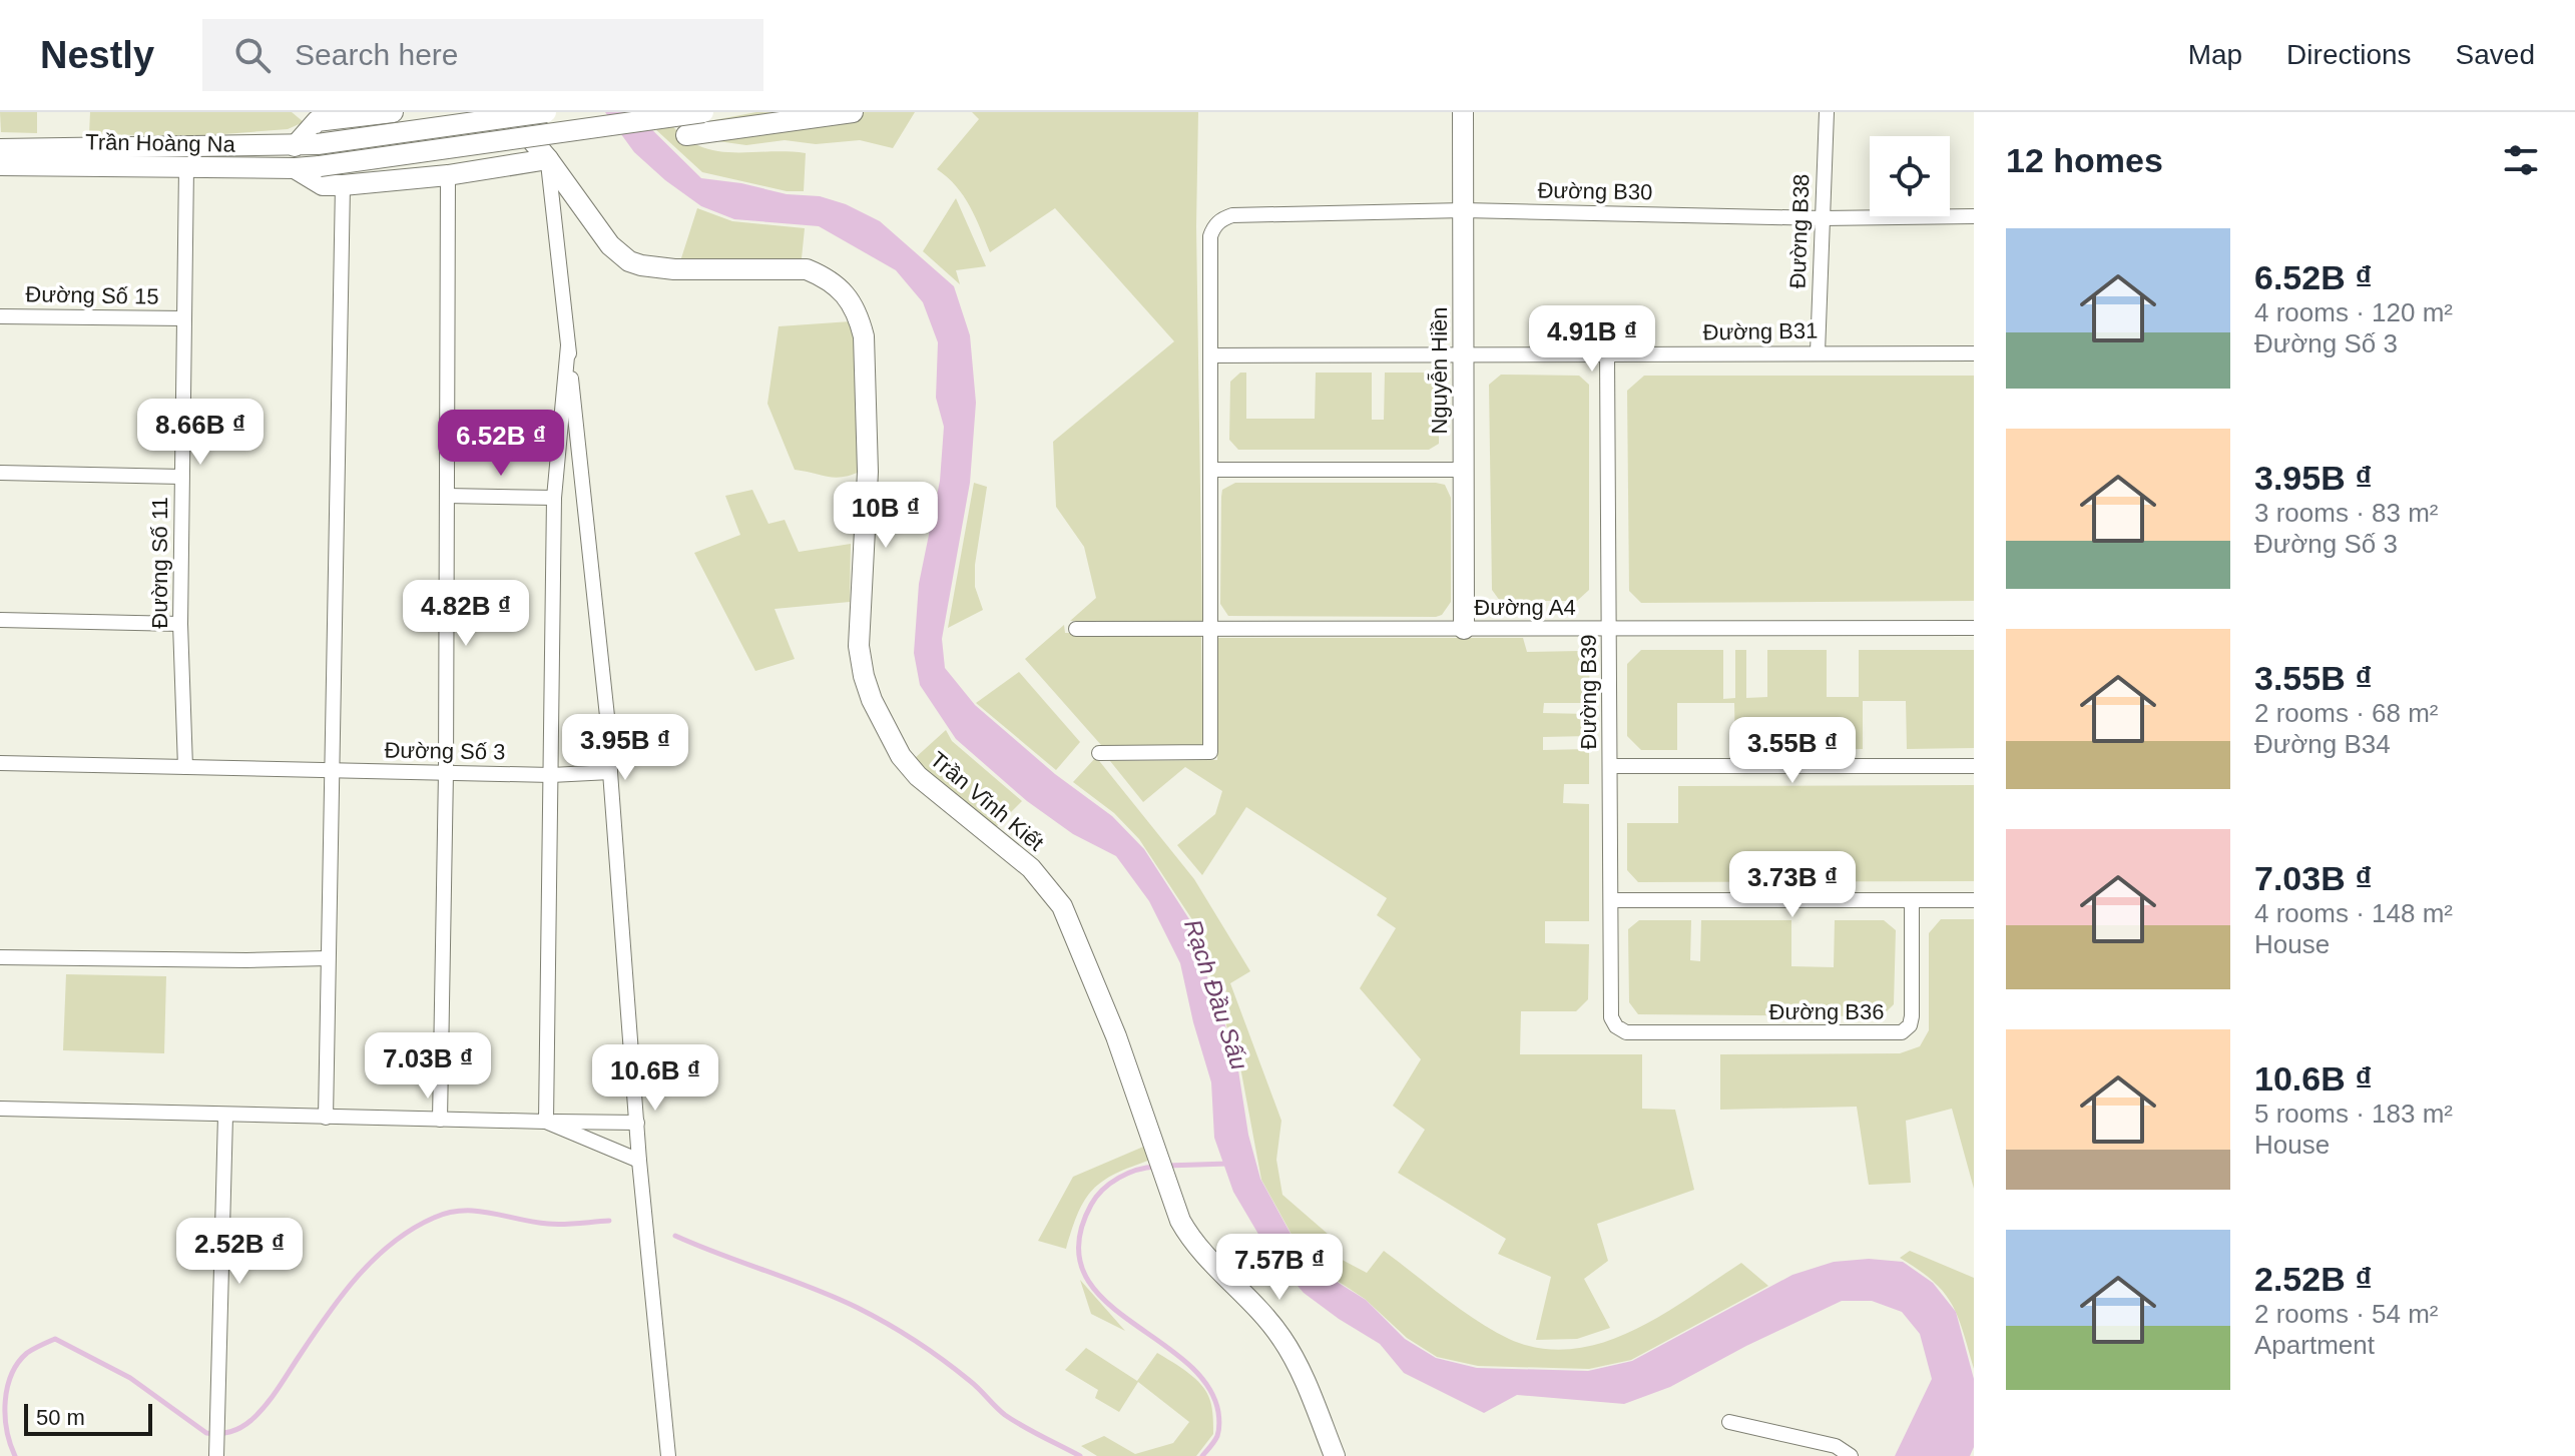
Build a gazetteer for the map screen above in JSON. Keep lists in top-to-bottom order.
{
  "streets": {
    "street": [
      "Trần Hoàng Na",
      "Đường B30",
      "Đường B38",
      "Đường Số 15",
      "Đường B31",
      "Nguyễn Hiền",
      "Đường Số 11",
      "Đường A4",
      "Đường B39",
      "Đường Số 3",
      "Trần Vĩnh Kiết",
      "Đường B36"
    ]
  },
  "crossings": [
    ["Trần Hoàng Na", "Đường Số 11"],
    ["Đường B30", "Đường B38"],
    ["Đường B30", "Đường B31"],
    ["Đường B30", "Nguyễn Hiền"],
    ["Đường B38", "Đường B31"],
    ["Đường Số 15", "Đường Số 11"],
    ["Đường B31", "Nguyễn Hiền"],
    ["Đường B31", "Đường B39"],
    ["Nguyễn Hiền", "Đường A4"],
    ["Đường Số 11", "Đường Số 3"],
    ["Đường A4", "Đường B39"],
    ["Đường B39", "Đường B36"]
  ],
  "water": ["Rạch Đầu Sấu"],
  "scale_bar": "50 m",
  "page": {
    "header": "Nestly",
    "search": "Search here",
    "nav": ["Map", "Directions", "Saved"],
    "heading": "12 homes",
    "list": [
      {
        "name": "6.52B ₫",
        "note": "4 rooms · 120 m² · Đường Số 3"
      },
      {
        "name": "3.95B ₫",
        "note": "3 rooms · 83 m² · Đường Số 3"
      },
      {
        "name": "3.55B ₫",
        "note": "2 rooms · 68 m² · Đường B34"
      },
      {
        "name": "7.03B ₫",
        "note": "4 rooms · 148 m² · House"
      },
      {
        "name": "10.6B ₫",
        "note": "5 rooms · 183 m² · House"
      },
      {
        "name": "2.52B ₫",
        "note": "2 rooms · 54 m² · Apartment"
      }
    ],
    "price": [
      "4.91B ₫",
      "8.66B ₫",
      "6.52B ₫",
      "10B ₫",
      "4.82B ₫",
      "3.95B ₫",
      "3.55B ₫",
      "3.73B ₫",
      "7.03B ₫",
      "10.6B ₫",
      "2.52B ₫",
      "7.57B ₫"
    ],
    "scale": "50 m"
  }
}
